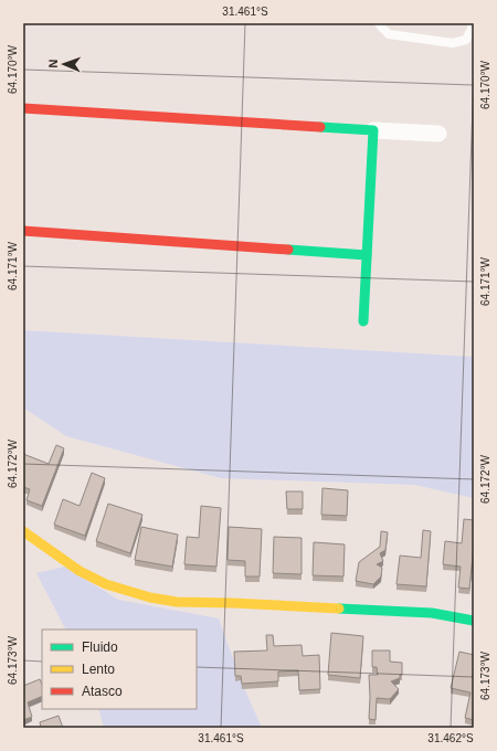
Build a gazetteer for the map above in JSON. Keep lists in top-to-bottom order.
{
  "legend": ["Fluido", "Lento", "Atasco"],
  "north": "left",
  "coordinates": [
    "31.461°S",
    "64.170°W",
    "64.171°W",
    "64.172°W",
    "64.173°W",
    "31.462°S"
  ]
}
